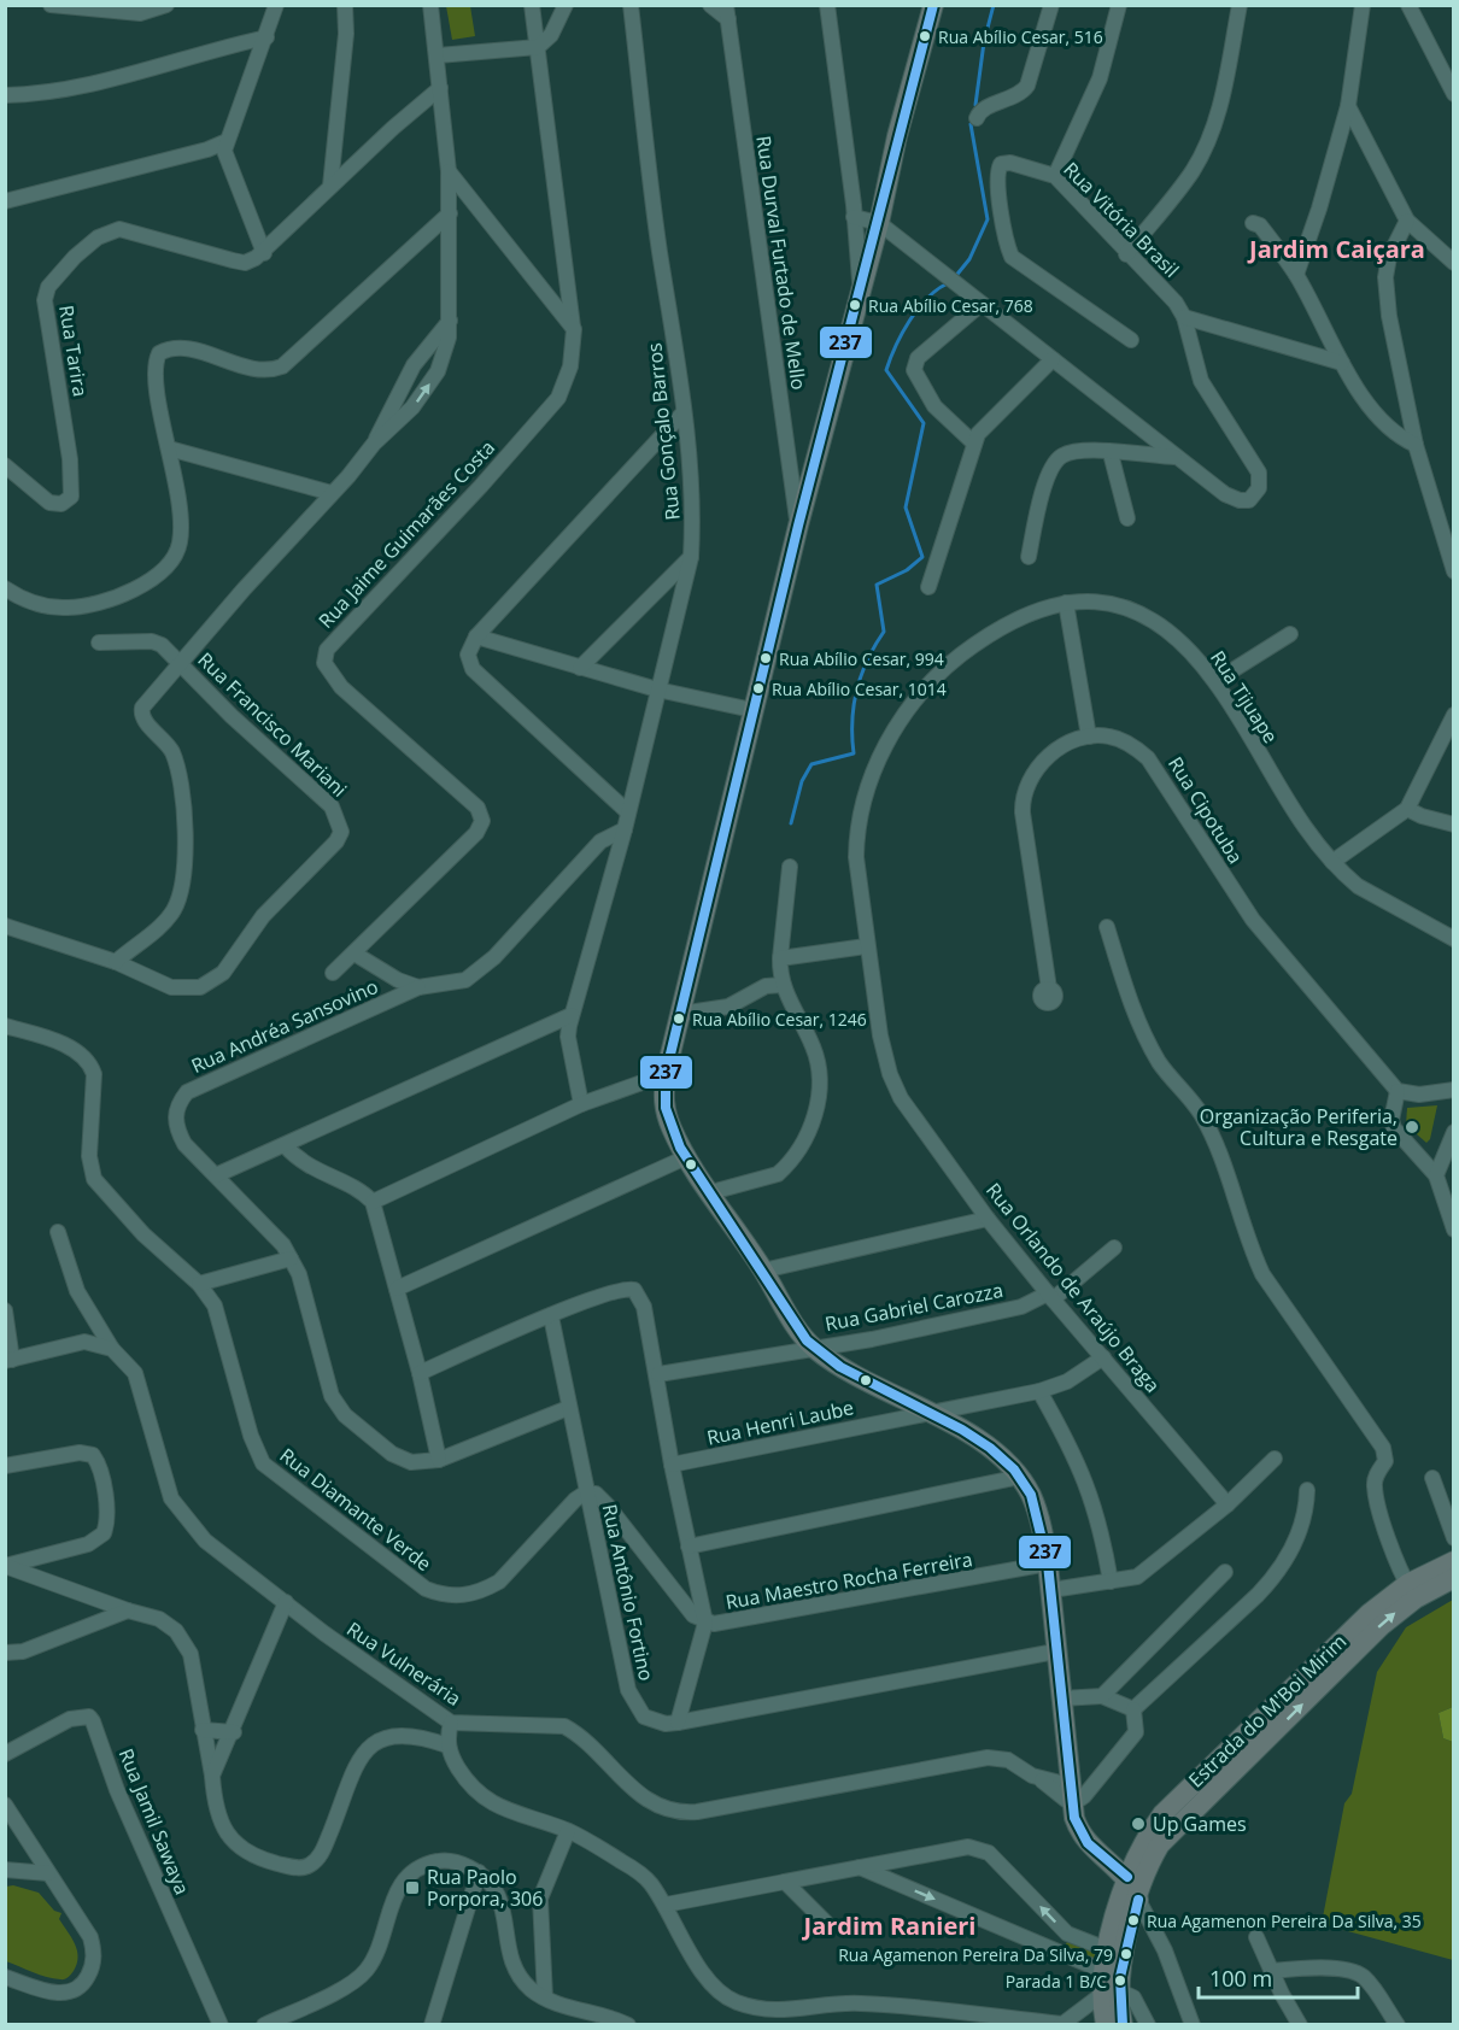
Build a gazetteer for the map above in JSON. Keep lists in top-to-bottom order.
{
  "streets": {
    "main road": ["Estrada do M'Boi Mirim"],
    "street": [
      "Rua Vitória Brasil",
      "Rua Durval Furtado de Mello",
      "Rua Tarira",
      "Rua Gonçalo Barros",
      "Rua Jaime Guimarães Costa",
      "Rua Tijuape",
      "Rua Francisco Mariani",
      "Rua Cipotuba",
      "Rua Andréa Sansovino",
      "Rua Orlando de Araújo Braga",
      "Rua Gabriel Carozza",
      "Rua Henri Laube",
      "Rua Diamante Verde",
      "Rua Maestro Rocha Ferreira",
      "Rua Antônio Fortino",
      "Rua Vulnerária",
      "Rua Jamil Sawaya"
    ]
  },
  "crossings": [
    ["Rua Tijuape", "Rua Orlando de Araújo Braga"],
    ["Rua Andréa Sansovino", "Rua Antônio Fortino"],
    ["Rua Orlando de Araújo Braga", "Rua Gabriel Carozza"],
    ["Rua Orlando de Araújo Braga", "Rua Henri Laube"],
    ["Rua Diamante Verde", "Rua Maestro Rocha Ferreira"],
    ["Rua Diamante Verde", "Rua Antônio Fortino"],
    ["Rua Maestro Rocha Ferreira", "Rua Antônio Fortino"]
  ],
  "districts": ["Jardim Caiçara", "Jardim Ranieri"],
  "places": {
    "other": [
      "Rua Abílio Cesar, 516",
      "Rua Abílio Cesar, 768",
      "Rua Abílio Cesar, 994",
      "Rua Abílio Cesar, 1014",
      "Rua Abílio Cesar, 1246",
      "Organização Periferia, Cultura e Resgate",
      "Up Games",
      "Rua Agamenon Pereira Da Silva, 35",
      "Rua Agamenon Pereira Da Silva, 79",
      "Parada 1 B/C"
    ],
    "transit": ["Rua Paolo Porpora, 306"]
  },
  "lines": ["transit line 237"],
  "scale_bar": "100 m"
}
